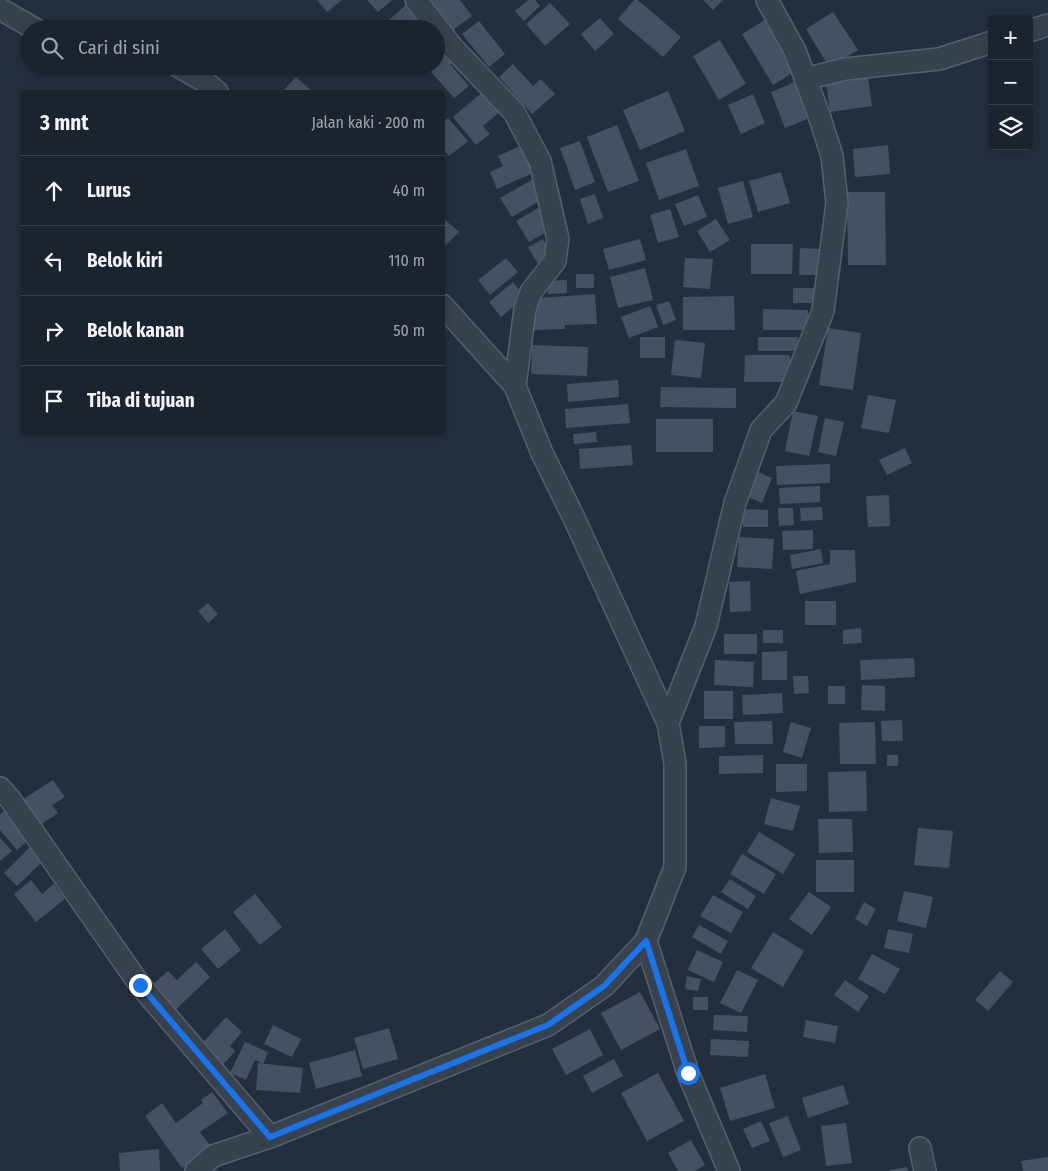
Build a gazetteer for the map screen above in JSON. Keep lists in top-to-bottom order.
{
  "page": {
    "map_buttons": ["+", "−"],
    "search": "Cari di sini",
    "heading": ["3 mnt", "Jalan kaki · 200 m"],
    "list": [
      ["Lurus", "40 m"],
      ["Belok kiri", "110 m"],
      ["Belok kanan", "50 m"],
      "Tiba di tujuan"
    ]
  }
}
